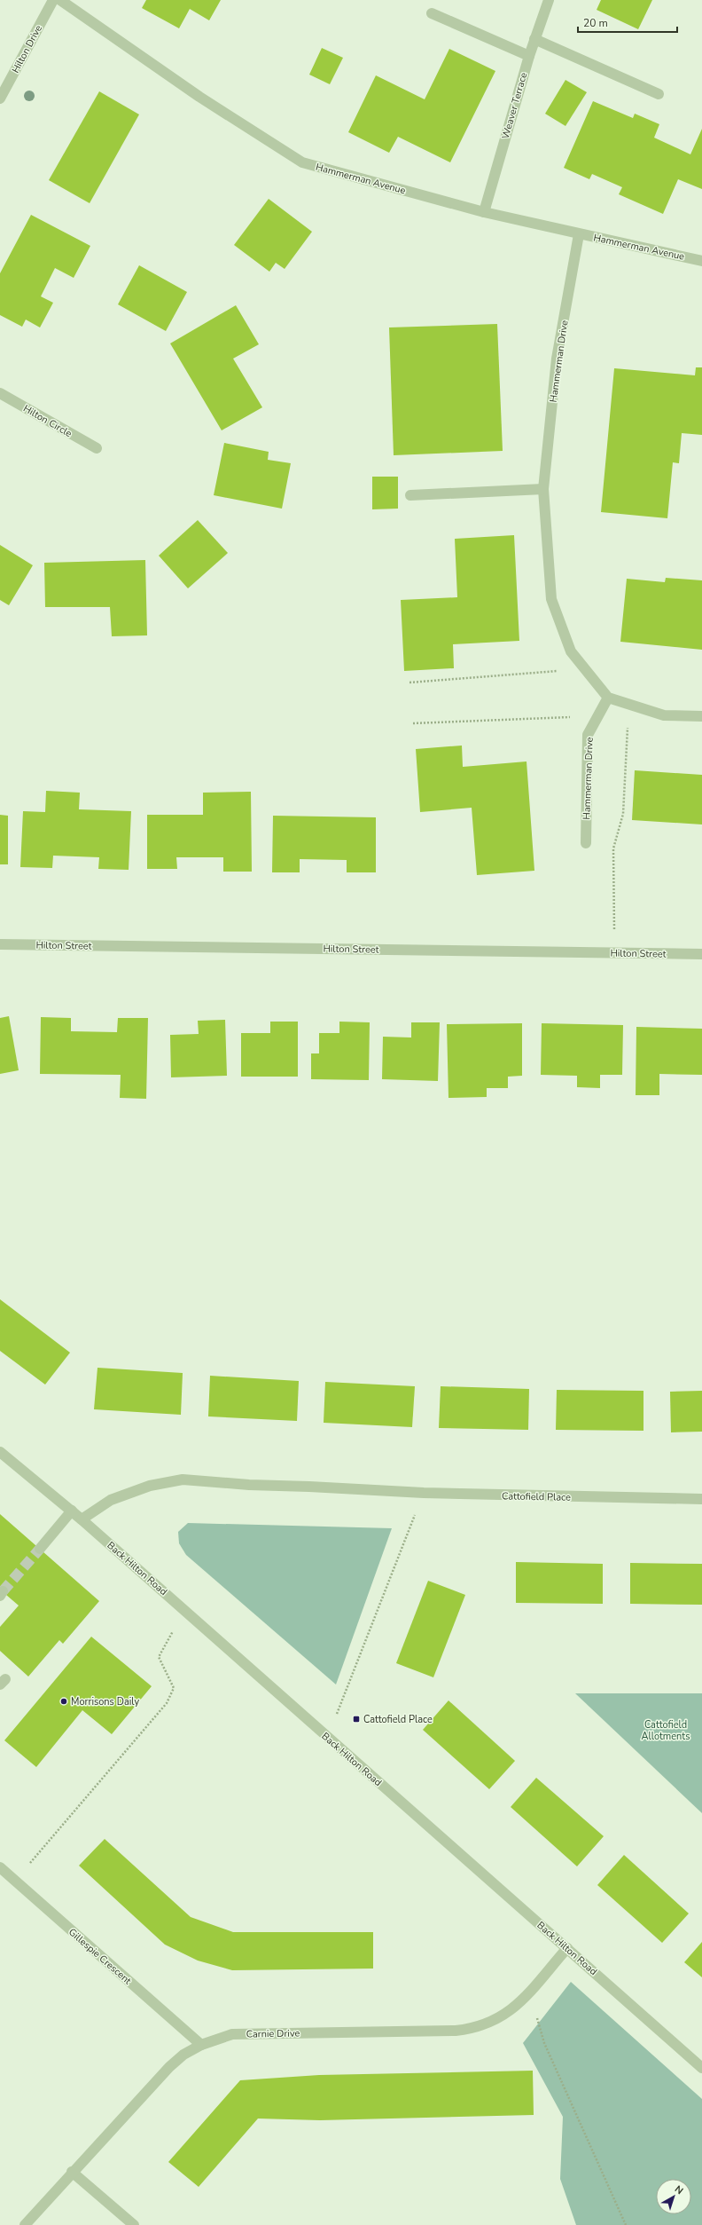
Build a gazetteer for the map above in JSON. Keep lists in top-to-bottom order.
{
  "streets": {
    "street": [
      "Hilton Drive",
      "Weaver Terrace",
      "Hammerman Avenue",
      "Hammerman Drive",
      "Hilton Circle",
      "Hilton Street",
      "Cattofield Place",
      "Back Hilton Road",
      "Gillespie Crescent",
      "Carnie Drive"
    ]
  },
  "crossings": [
    ["Weaver Terrace", "Hammerman Avenue"],
    ["Hammerman Avenue", "Hammerman Drive"],
    ["Cattofield Place", "Back Hilton Road"],
    ["Back Hilton Road", "Carnie Drive"],
    ["Gillespie Crescent", "Carnie Drive"]
  ],
  "parks": ["Cattofield Allotments"],
  "places": {
    "other": ["Morrisons Daily"],
    "transit": ["Cattofield Place"]
  },
  "scale_bar": "20 m",
  "north": "top right"
}
